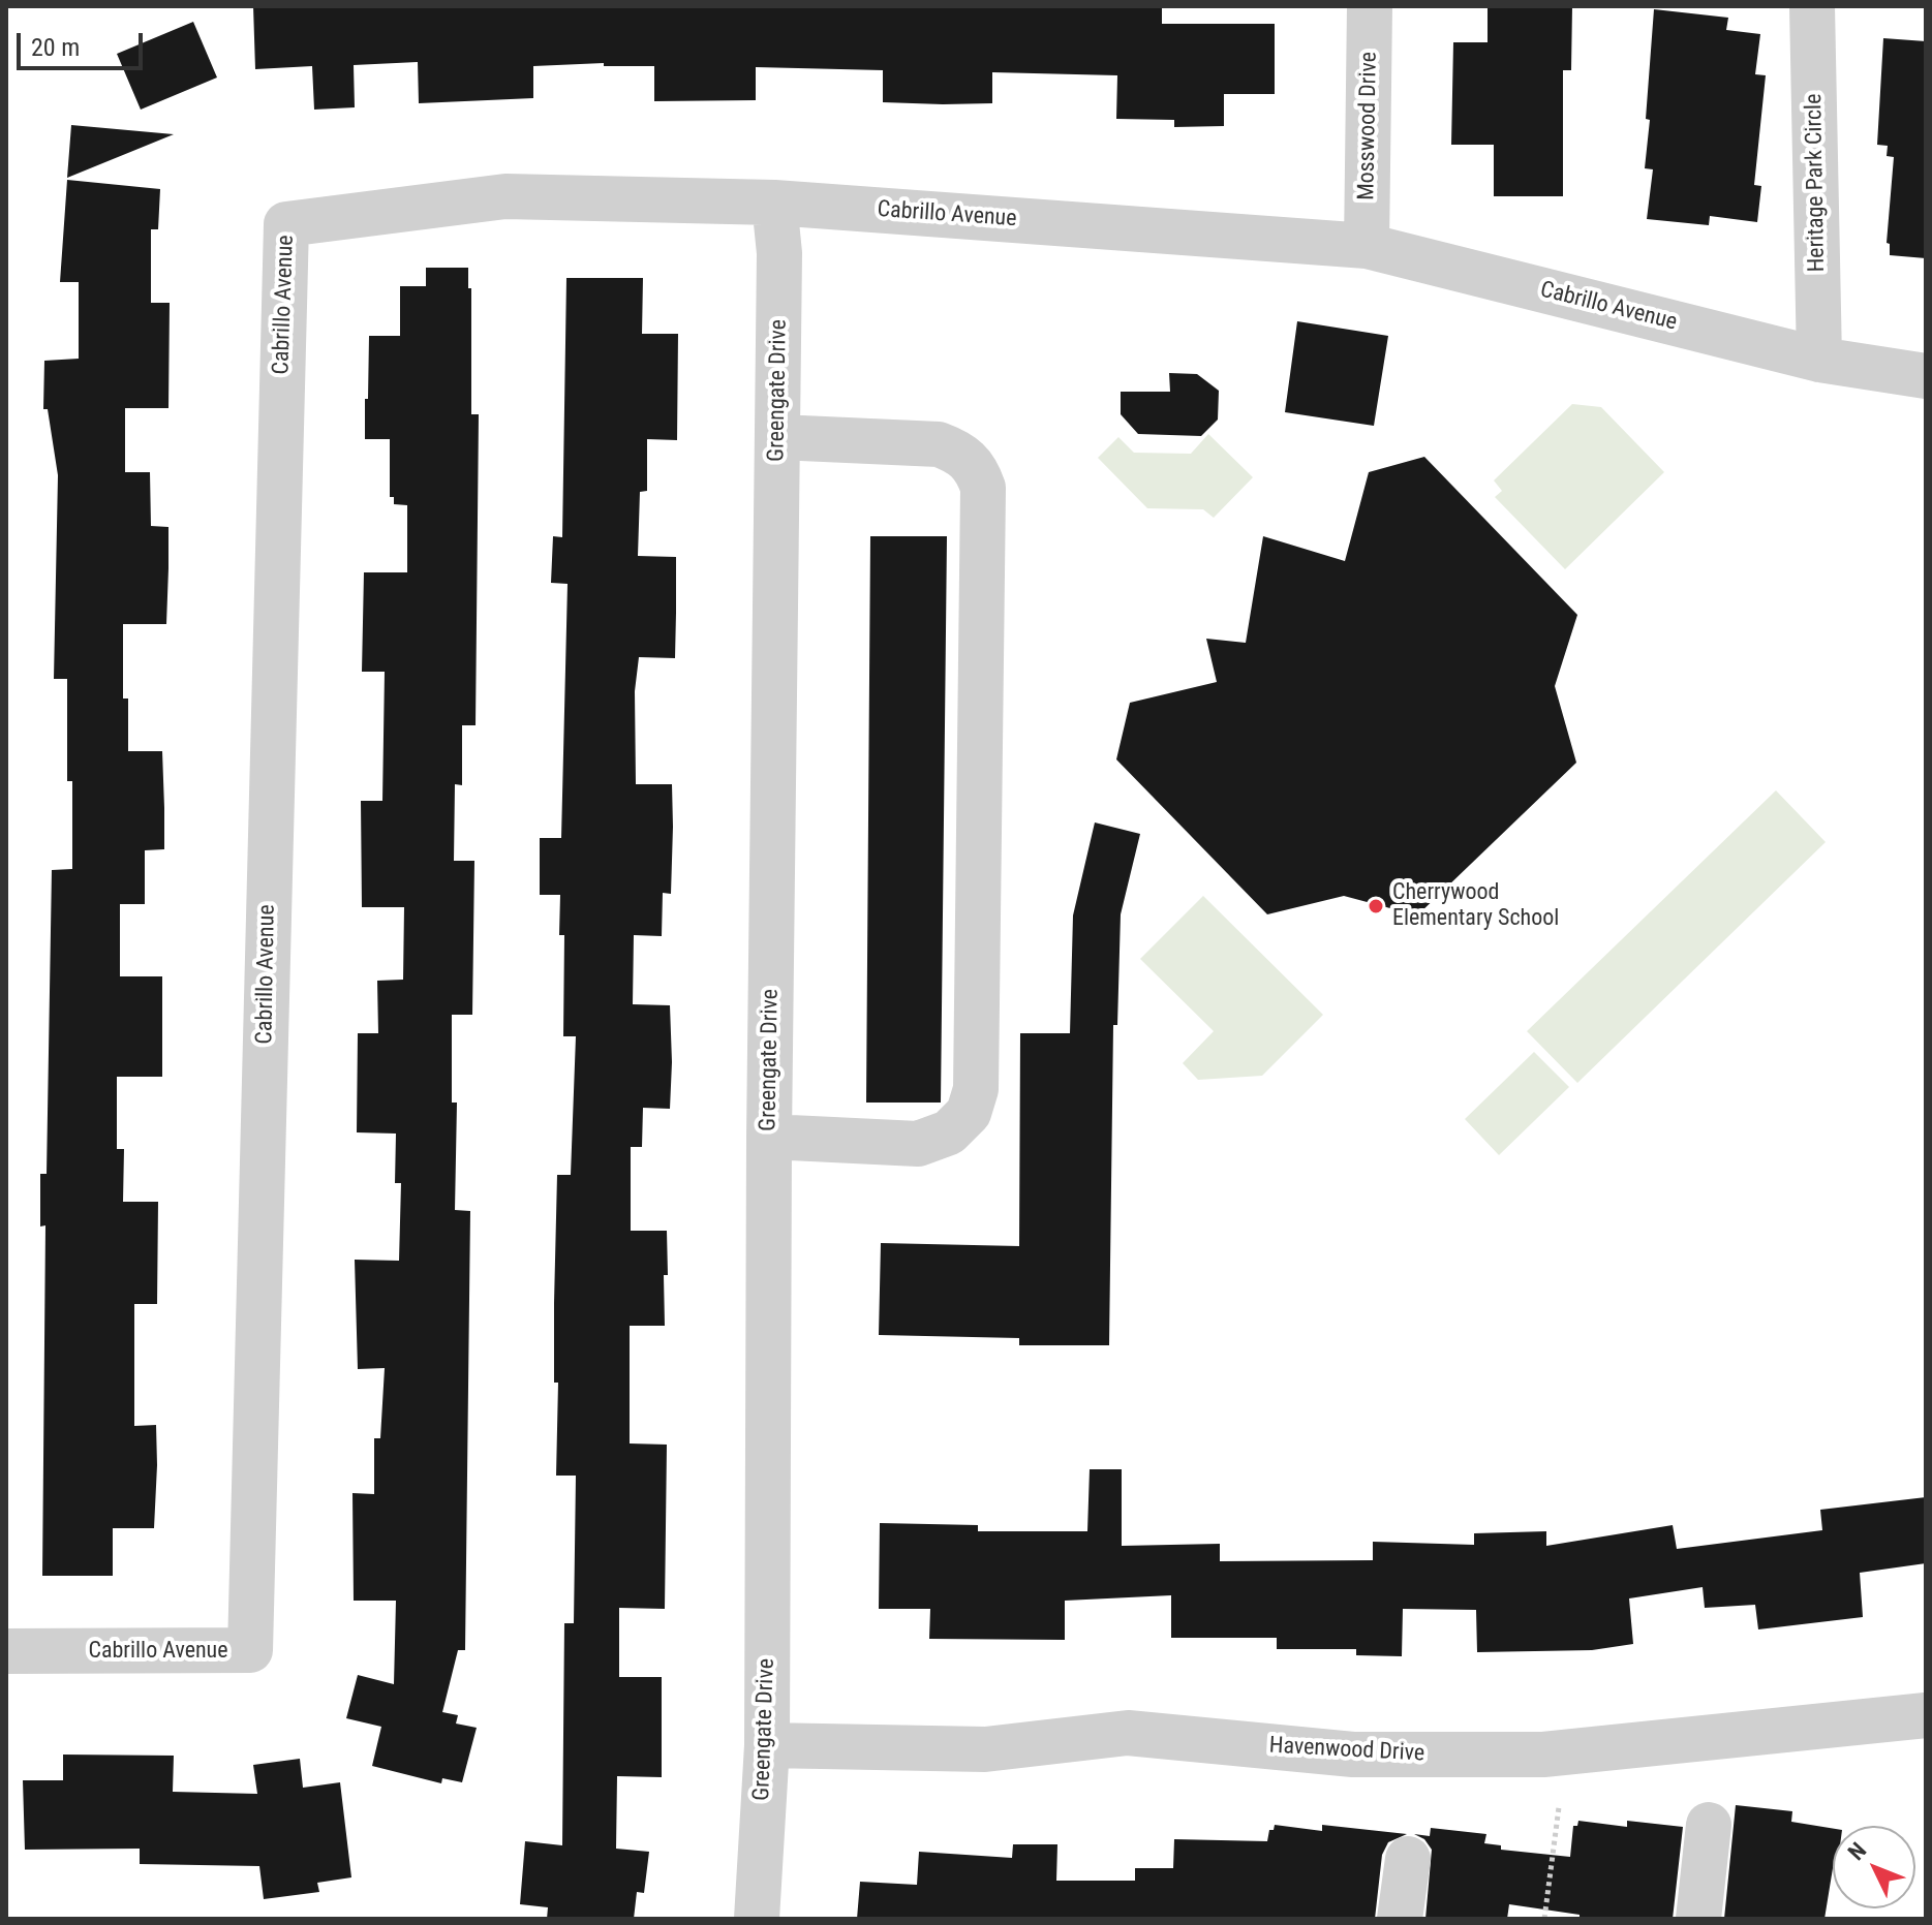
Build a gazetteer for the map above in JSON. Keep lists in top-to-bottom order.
{
  "streets": {
    "street": [
      "Mosswood Drive",
      "Heritage Park Circle",
      "Cabrillo Avenue",
      "Greengate Drive",
      "Havenwood Drive"
    ]
  },
  "crossings": [
    ["Mosswood Drive", "Cabrillo Avenue"],
    ["Heritage Park Circle", "Cabrillo Avenue"],
    ["Cabrillo Avenue", "Greengate Drive"],
    ["Greengate Drive", "Havenwood Drive"]
  ],
  "places": ["Cherrywood Elementary School"],
  "scale_bar": "20 m",
  "north": "top left"
}
